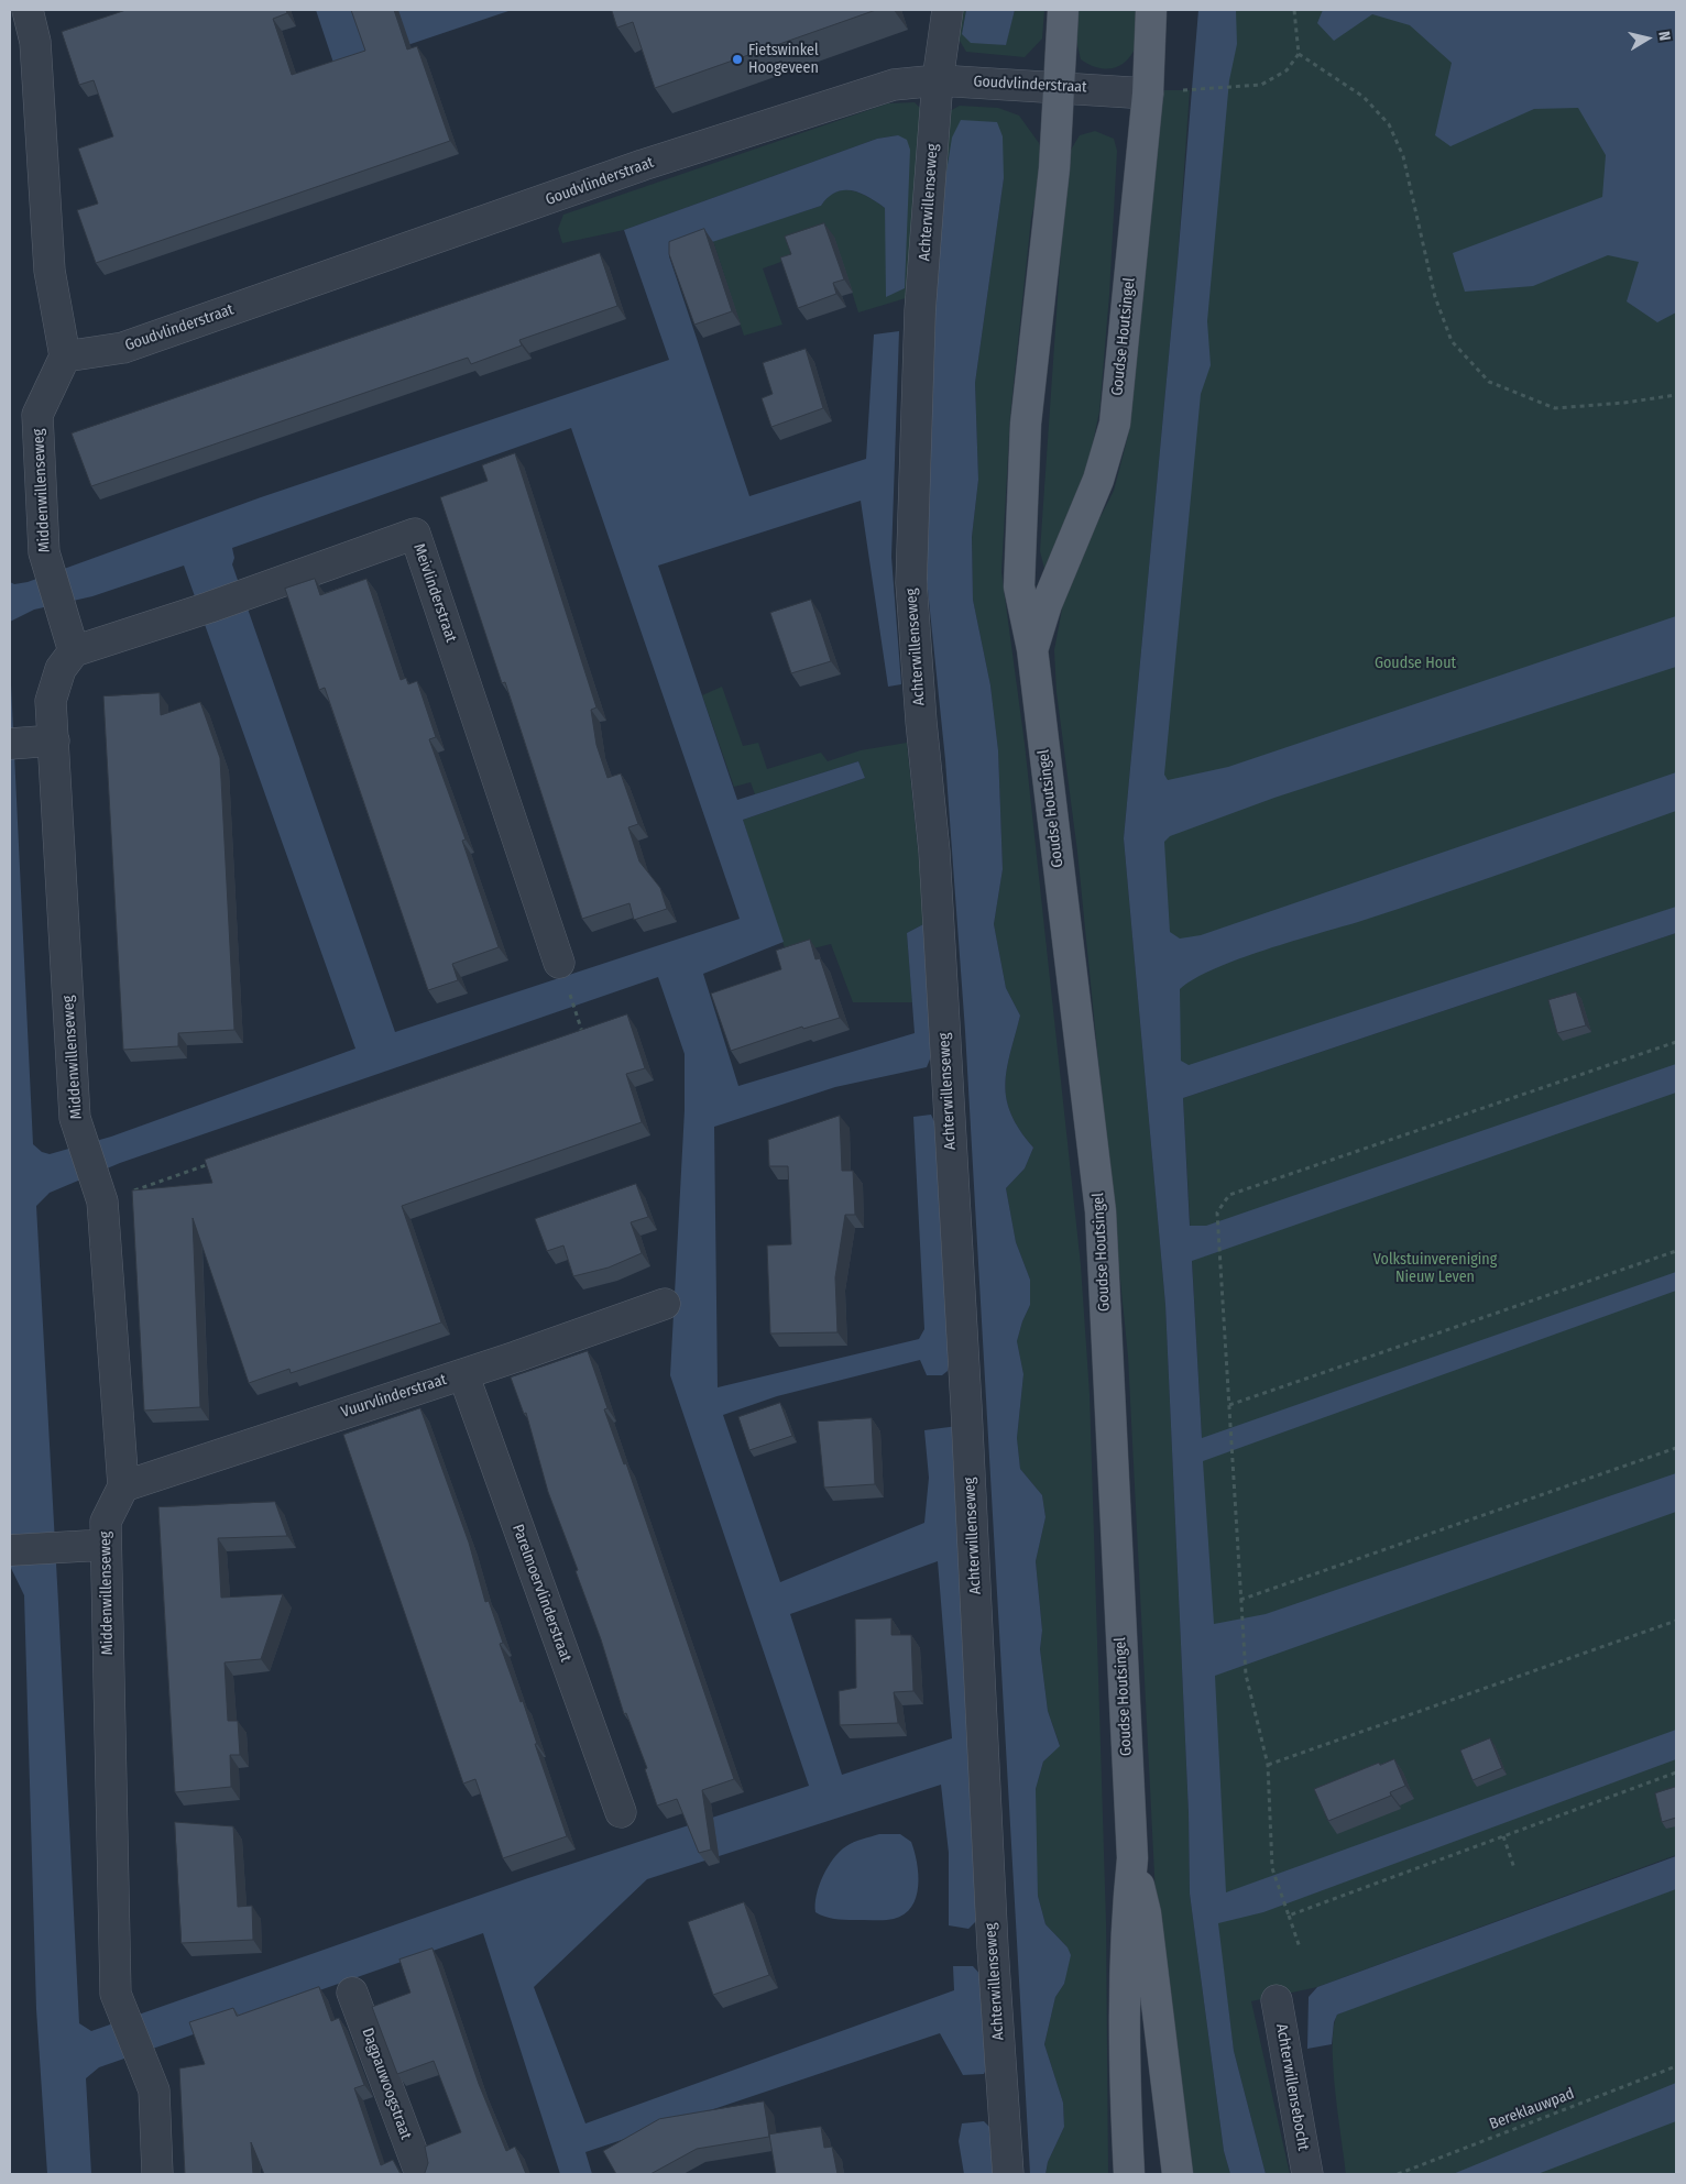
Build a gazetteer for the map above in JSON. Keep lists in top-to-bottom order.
{
  "streets": {
    "main road": ["Goudse Houtsingel"],
    "street": [
      "Goudvlinderstraat",
      "Achterwillenseweg",
      "Middenwillenseweg",
      "Meivlinderstraat",
      "Vuurvlinderstraat",
      "Parelmoervlinderstraat",
      "Dagpauwoogstraat",
      "Achterwillensebocht"
    ],
    "path": ["Bereklauwpad"]
  },
  "crossings": [
    ["Goudvlinderstraat", "Achterwillenseweg"],
    ["Goudvlinderstraat", "Goudse Houtsingel"],
    ["Goudvlinderstraat", "Middenwillenseweg"],
    ["Middenwillenseweg", "Meivlinderstraat"],
    ["Middenwillenseweg", "Vuurvlinderstraat"],
    ["Vuurvlinderstraat", "Parelmoervlinderstraat"]
  ],
  "parks": ["Goudse Hout", "Volkstuinvereniging Nieuw Leven"],
  "places": ["Fietswinkel Hoogeveen"],
  "north": "right"
}
